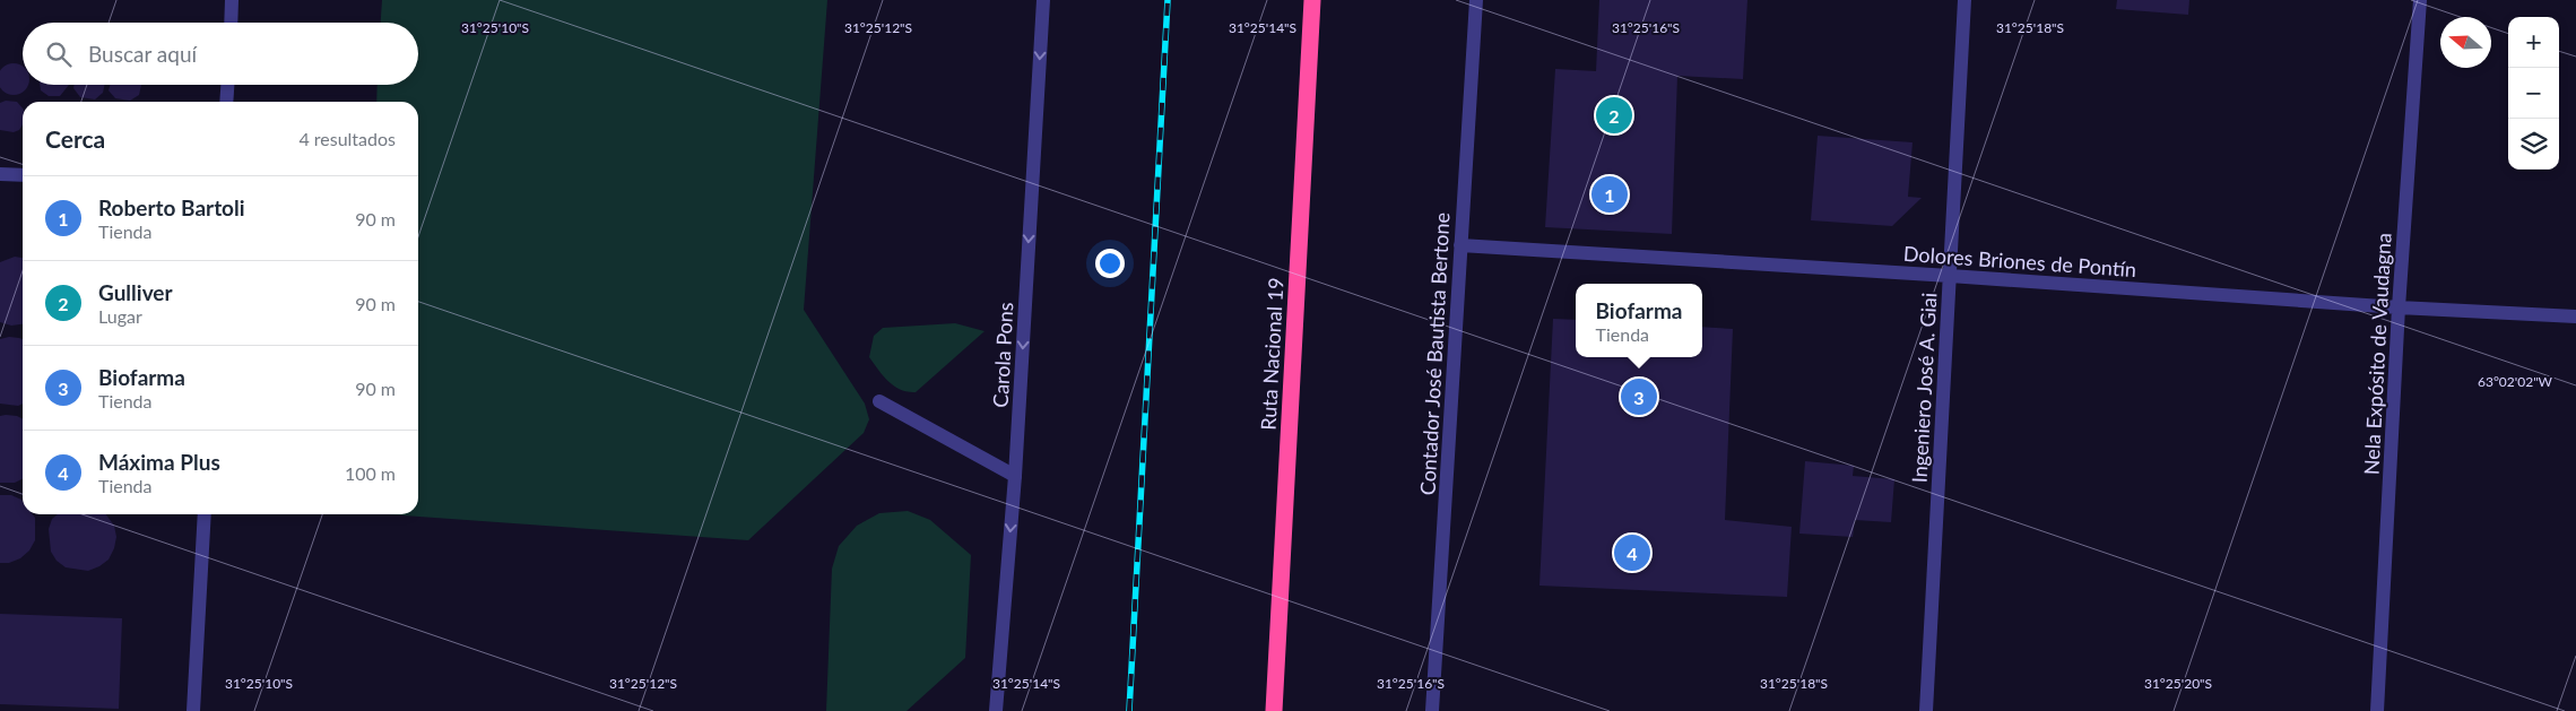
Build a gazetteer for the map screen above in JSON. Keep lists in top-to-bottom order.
{
  "streets": {
    "highway": ["Ruta Nacional 19"],
    "street": [
      "Dolores Briones de Pontín",
      "Contador José Bautista Bertone",
      "Nela Expósito de Vaudagna",
      "Carola Pons",
      "Ingeniero José A. Giai"
    ]
  },
  "crossings": [
    ["Dolores Briones de Pontín", "Contador José Bautista Bertone"],
    ["Dolores Briones de Pontín", "Nela Expósito de Vaudagna"],
    ["Dolores Briones de Pontín", "Ingeniero José A. Giai"]
  ],
  "one_way": ["Carola Pons"],
  "north": "left",
  "page": {
    "map_buttons": ["+", "−"],
    "search": "Buscar aquí",
    "pins": [
      "2",
      "1",
      "3",
      "4"
    ],
    "heading": ["Cerca", "4 resultados"],
    "list": [
      {
        "mark": "1",
        "name": "Roberto Bartoli",
        "note": "Tienda",
        "value": "90 m"
      },
      {
        "mark": "2",
        "name": "Gulliver",
        "note": "Lugar",
        "value": "90 m"
      },
      {
        "mark": "3",
        "name": "Biofarma",
        "note": "Tienda",
        "value": "90 m"
      },
      {
        "mark": "4",
        "name": "Máxima Plus",
        "note": "Tienda",
        "value": "100 m"
      }
    ],
    "popup": ["Biofarma", "Tienda"]
  },
  "coordinates": [
    "31°25'10\"S",
    "31°25'12\"S",
    "31°25'14\"S",
    "31°25'16\"S",
    "31°25'18\"S",
    "63°02'02\"W",
    "31°25'20\"S"
  ]
}
